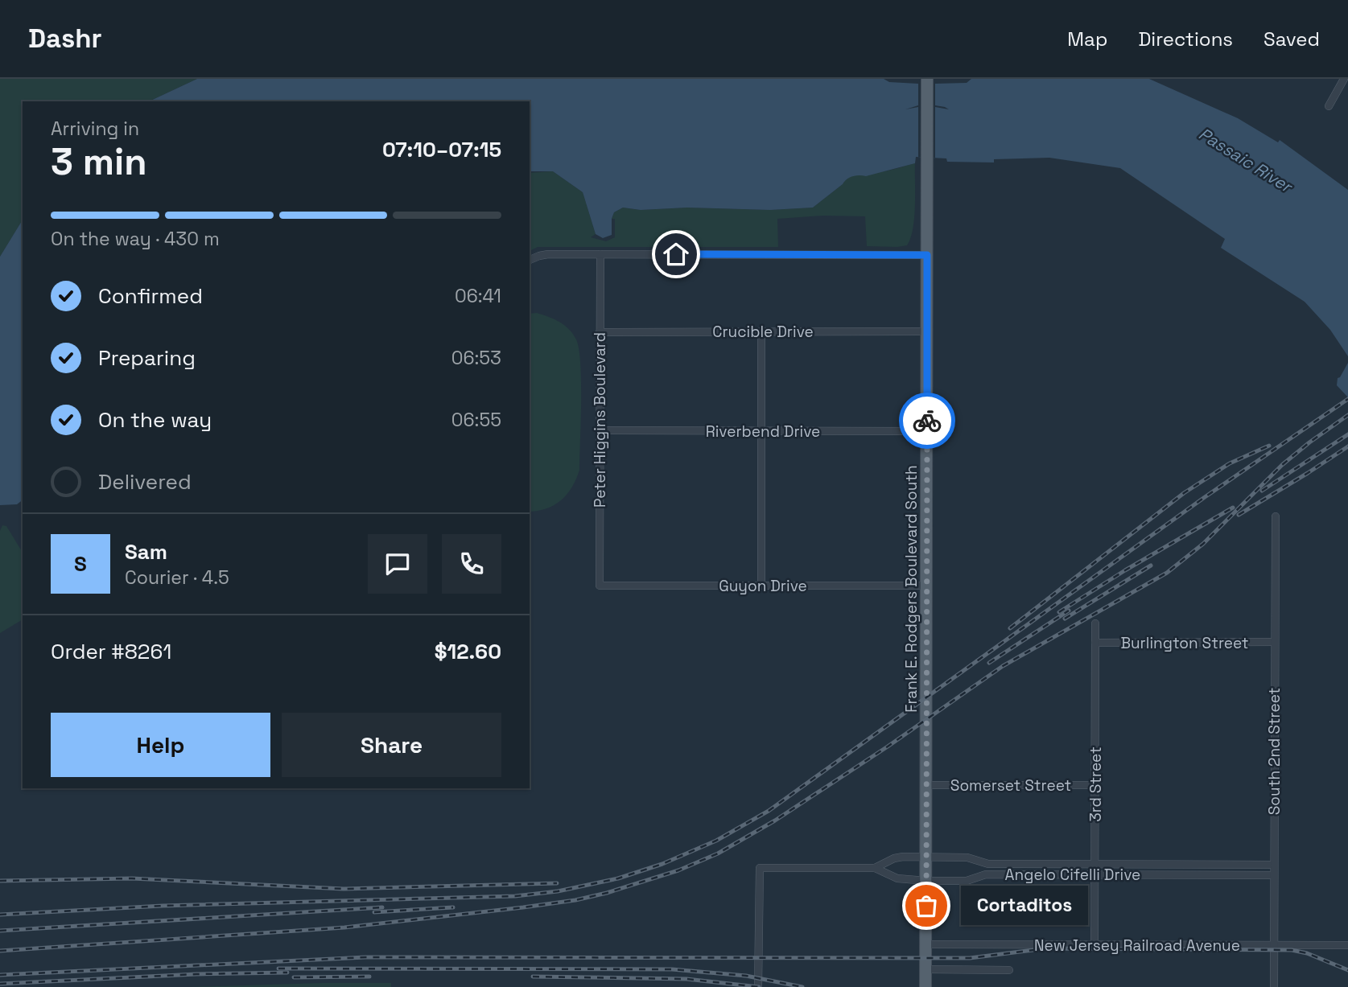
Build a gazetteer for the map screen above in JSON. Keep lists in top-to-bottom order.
{
  "streets": {
    "main road": ["Frank E. Rodgers Boulevard South"],
    "street": [
      "Crucible Drive",
      "Peter Higgins Boulevard",
      "Riverbend Drive",
      "Guyon Drive",
      "Burlington Street",
      "South 2nd Street",
      "3rd Street",
      "Somerset Street",
      "Angelo Cifelli Drive",
      "New Jersey Railroad Avenue"
    ]
  },
  "crossings": [
    ["Crucible Drive", "Peter Higgins Boulevard"],
    ["Crucible Drive", "Frank E. Rodgers Boulevard South"],
    ["Peter Higgins Boulevard", "Riverbend Drive"],
    ["Peter Higgins Boulevard", "Guyon Drive"],
    ["Riverbend Drive", "Frank E. Rodgers Boulevard South"],
    ["Guyon Drive", "Frank E. Rodgers Boulevard South"],
    ["Frank E. Rodgers Boulevard South", "Somerset Street"],
    ["Frank E. Rodgers Boulevard South", "Angelo Cifelli Drive"],
    ["Frank E. Rodgers Boulevard South", "New Jersey Railroad Avenue"],
    ["Burlington Street", "South 2nd Street"],
    ["Burlington Street", "3rd Street"],
    ["South 2nd Street", "Angelo Cifelli Drive"],
    ["South 2nd Street", "New Jersey Railroad Avenue"],
    ["3rd Street", "Somerset Street"],
    ["3rd Street", "Angelo Cifelli Drive"],
    ["3rd Street", "New Jersey Railroad Avenue"]
  ],
  "water": ["Passaic River"],
  "places": ["Cortaditos"],
  "page": {
    "header": "Dashr",
    "nav": ["Map", "Directions", "Saved"],
    "heading": ["3 min", "Arriving in", "07:10–07:15"],
    "panel": [
      "Sam",
      "Courier · 4.5",
      "Order #8261",
      "$12.60"
    ],
    "bar": "On the way · 430 m",
    "list": [
      ["Confirmed", "06:41"],
      ["Preparing", "06:53"],
      ["On the way", "06:55"],
      "Delivered"
    ],
    "round": "S",
    "buttons": ["Help", "Share"],
    "bubble": "Cortaditos"
  }
}
